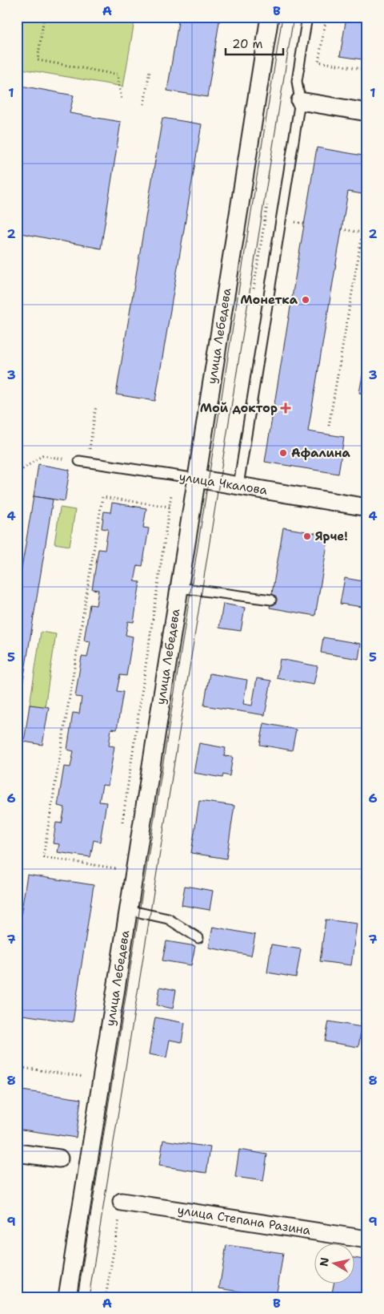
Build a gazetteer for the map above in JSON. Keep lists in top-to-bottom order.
{
  "streets": {
    "street": ["улица Лебедева", "улица Чкалова", "улица Степана Разина"]
  },
  "crossings": [
    ["улица Лебедева", "улица Чкалова"]
  ],
  "places": {
    "other": ["Монетка", "Афалина", "Ярче!"],
    "health": ["Мой доктор"]
  },
  "scale_bar": "20 m",
  "north": "left",
  "grid": {
    "columns": ["A", "B"],
    "rows": [
      "1",
      "2",
      "3",
      "4",
      "5",
      "6",
      "7",
      "8",
      "9"
    ]
  }
}
